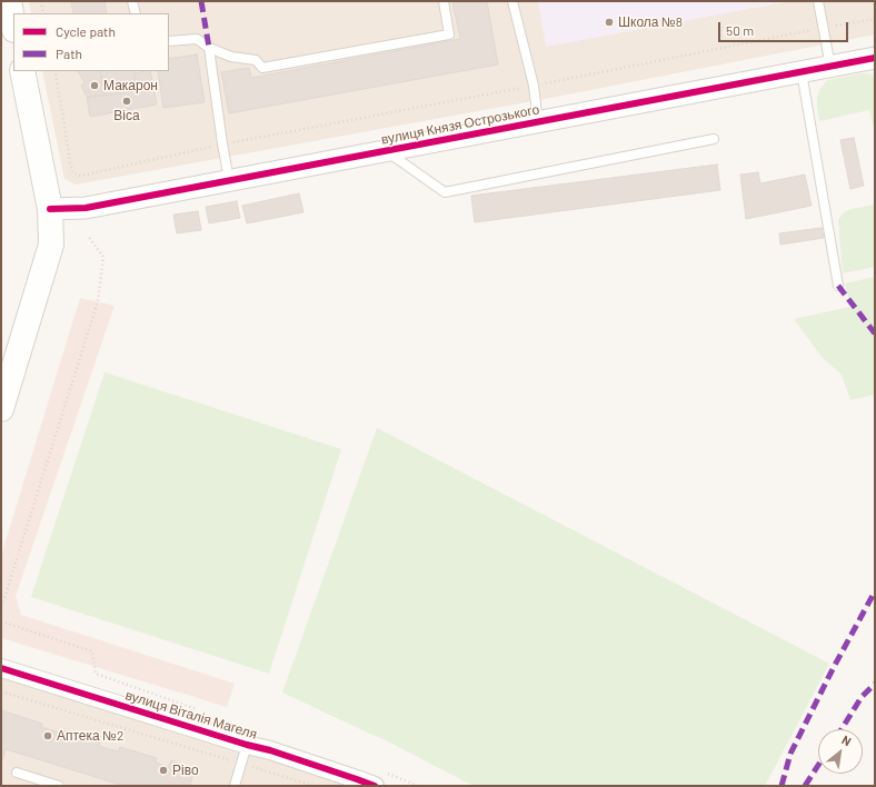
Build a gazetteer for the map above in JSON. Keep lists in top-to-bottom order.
{
  "streets": {
    "street": ["вулиця Князя Острозького", "вулиця Віталія Магеля"]
  },
  "places": [
    "Школа №8",
    "Макарон",
    "Віса",
    "Аптека №2",
    "Ріво"
  ],
  "legend": ["Cycle path", "Path"],
  "scale_bar": "50 m",
  "north": "top right"
}
